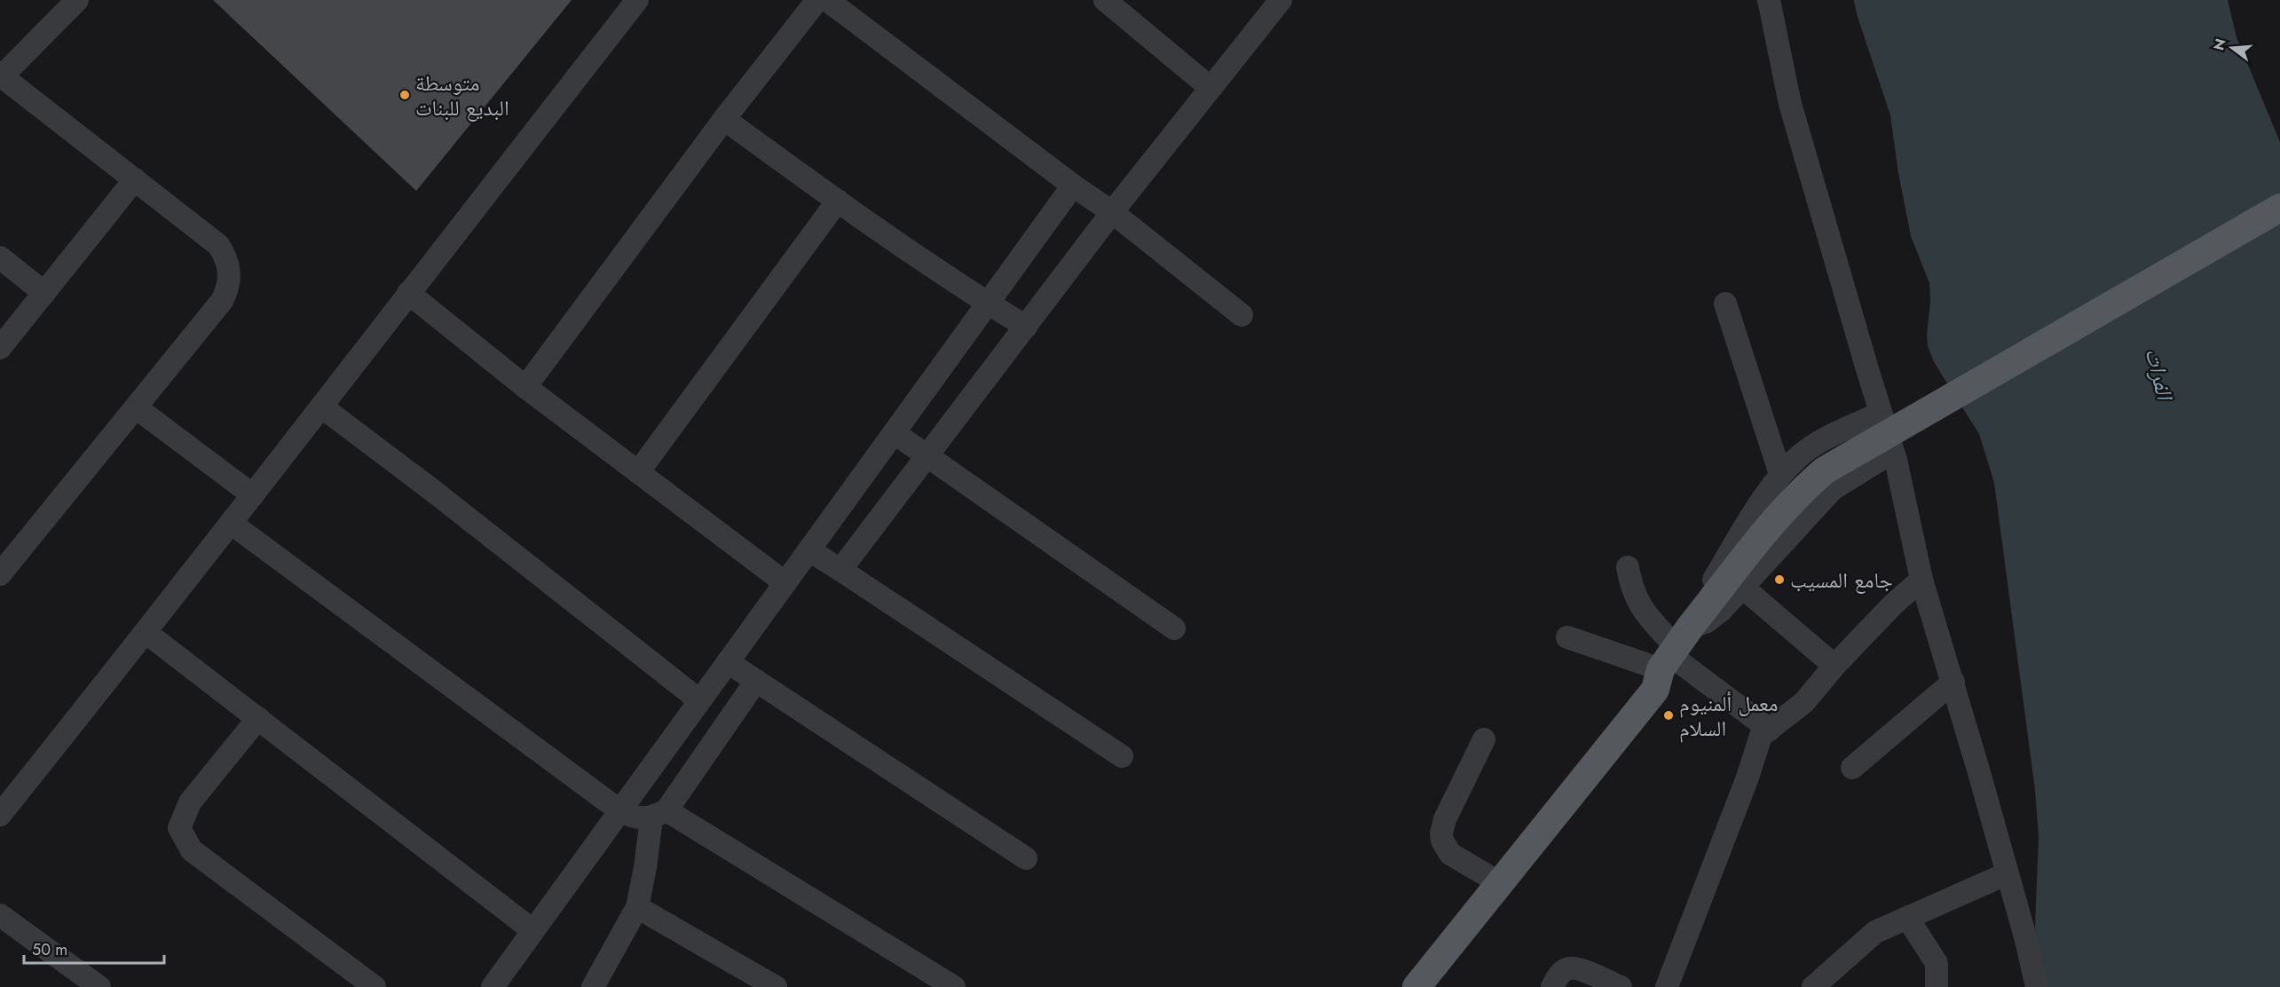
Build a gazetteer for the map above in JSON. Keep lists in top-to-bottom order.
{
  "water": ["الفرات"],
  "places": ["متوسطة البديع للبنات", "جامع المسيب", "معمل ألمنيوم السلام"],
  "scale_bar": "50 m",
  "north": "left"
}
